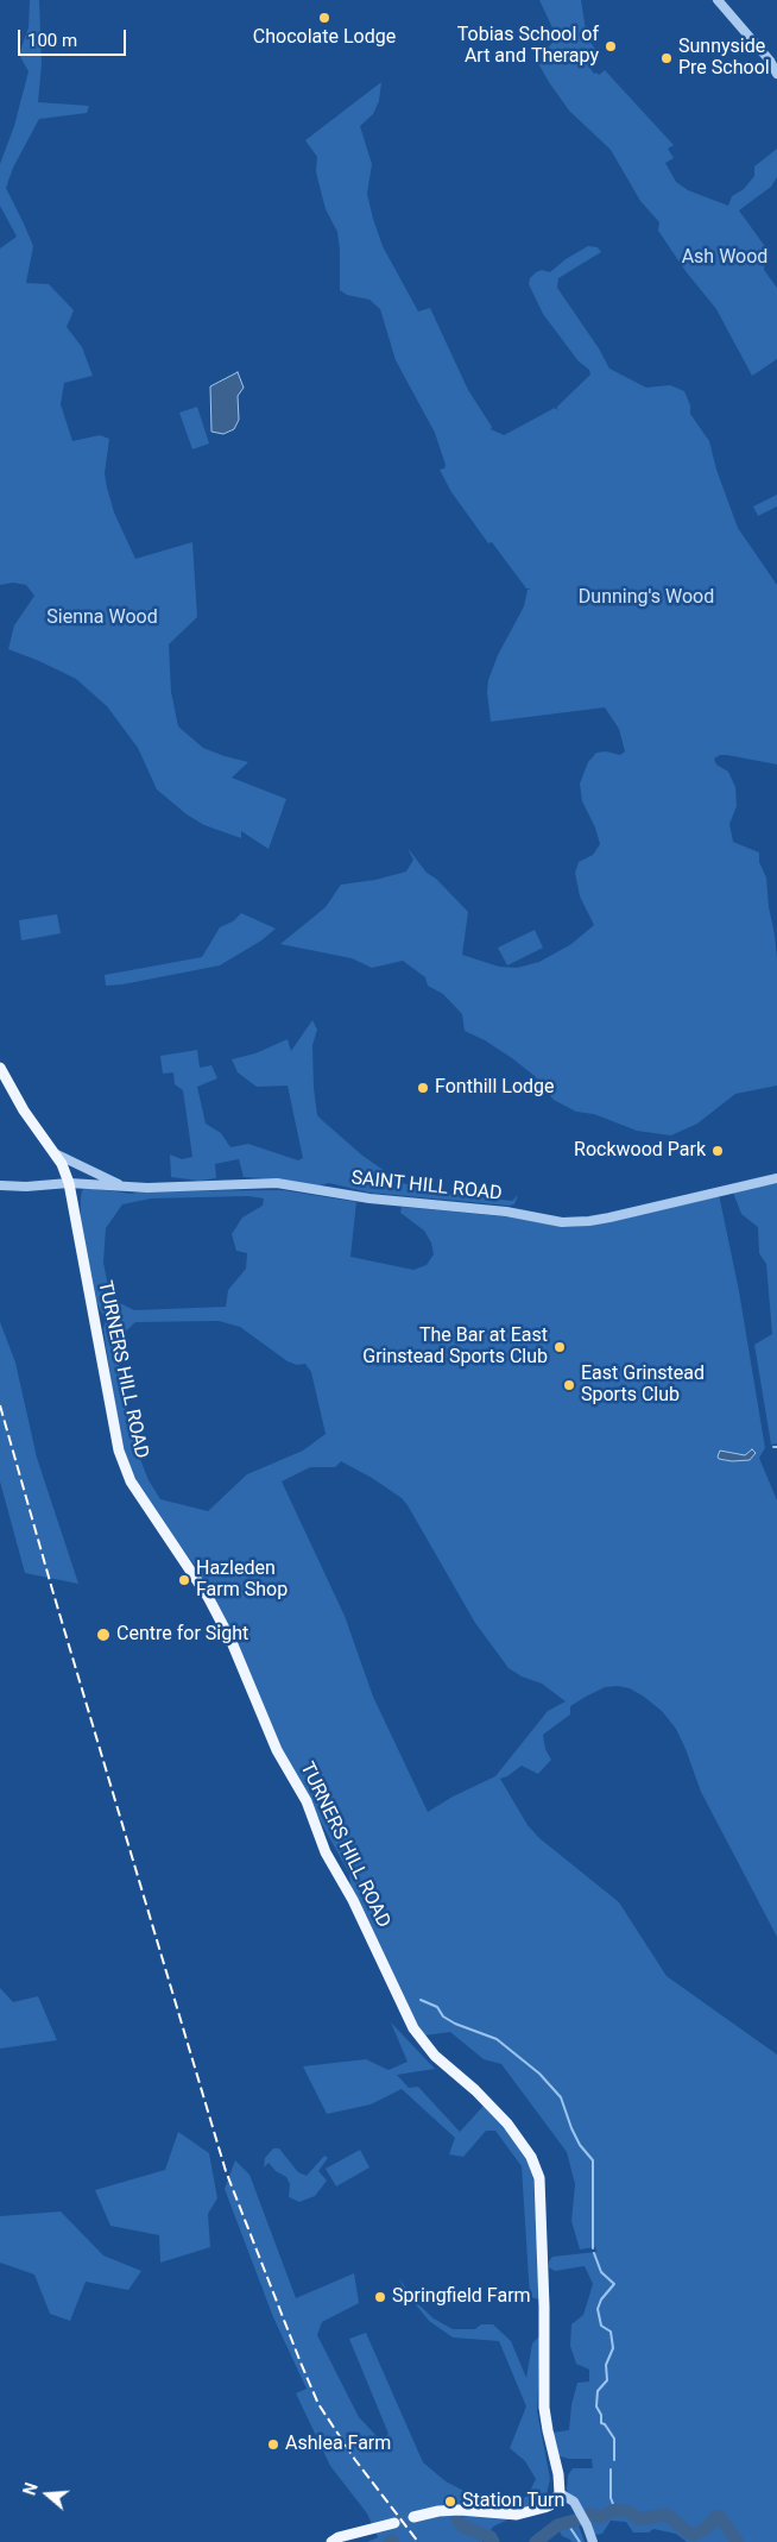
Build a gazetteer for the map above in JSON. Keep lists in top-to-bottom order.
{
  "streets": {
    "main road": ["TURNERS HILL ROAD"],
    "street": ["SAINT HILL ROAD"]
  },
  "crossings": [
    ["SAINT HILL ROAD", "TURNERS HILL ROAD"]
  ],
  "parks": ["Ash Wood", "Dunning's Wood", "Sienna Wood"],
  "places": [
    "Chocolate Lodge",
    "Tobias School of Art and Therapy",
    "Sunnyside Pre School",
    "Fonthill Lodge",
    "Rockwood Park",
    "The Bar at East Grinstead Sports Club",
    "East Grinstead Sports Club",
    "Hazleden Farm Shop",
    "Centre for Sight",
    "Springfield Farm",
    "Ashlea Farm",
    "Station Turn"
  ],
  "scale_bar": "100 m",
  "north": "left"
}
